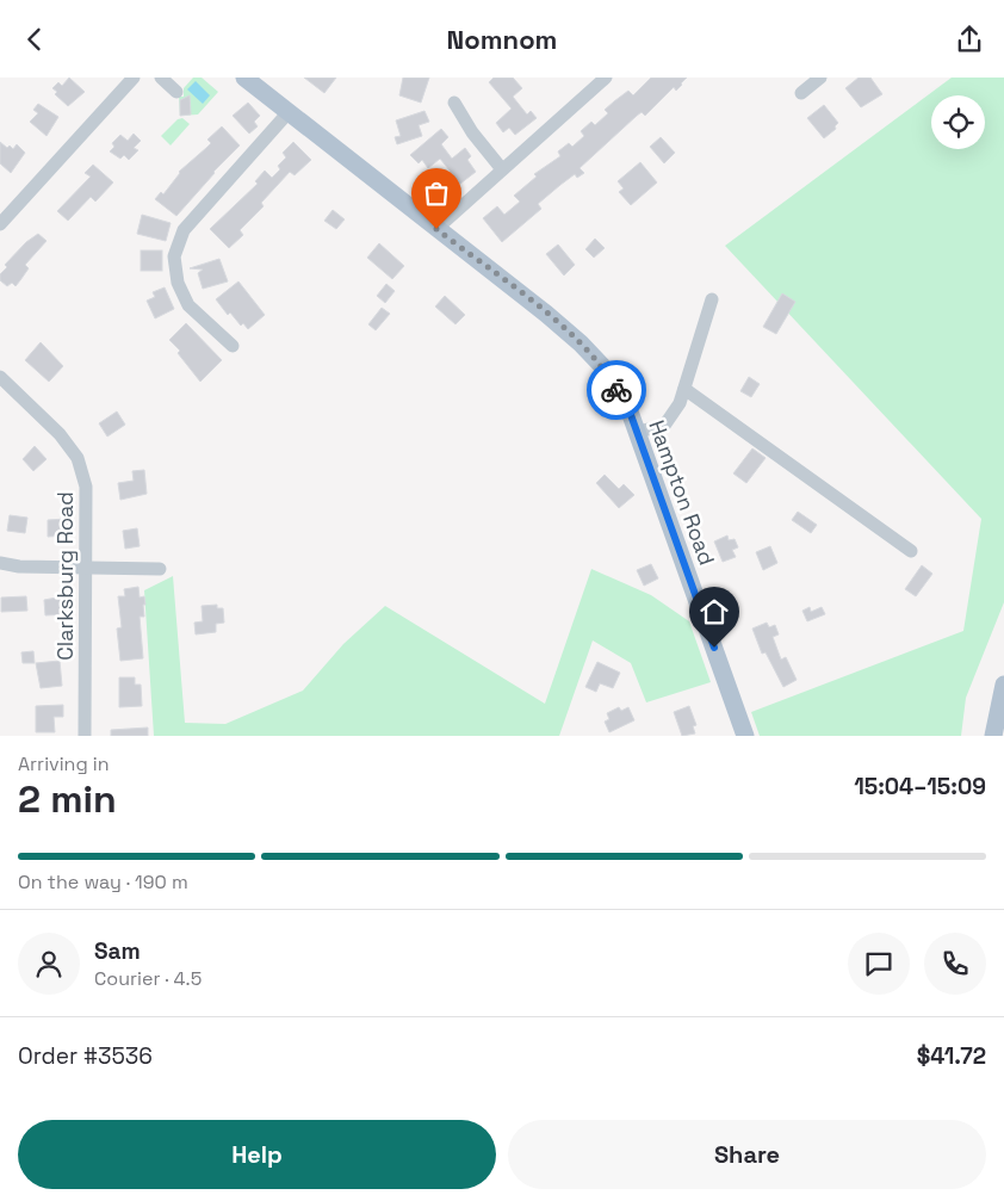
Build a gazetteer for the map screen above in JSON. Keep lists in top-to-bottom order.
{
  "streets": {
    "main road": ["Hampton Road"],
    "street": ["Clarksburg Road"]
  },
  "page": {
    "header": "Nomnom",
    "heading": ["2 min", "Arriving in", "15:04–15:09"],
    "panel": [
      "Sam",
      "Courier · 4.5",
      "Order #3536",
      "$41.72"
    ],
    "bar": "On the way · 190 m",
    "buttons": ["Help", "Share"]
  }
}
